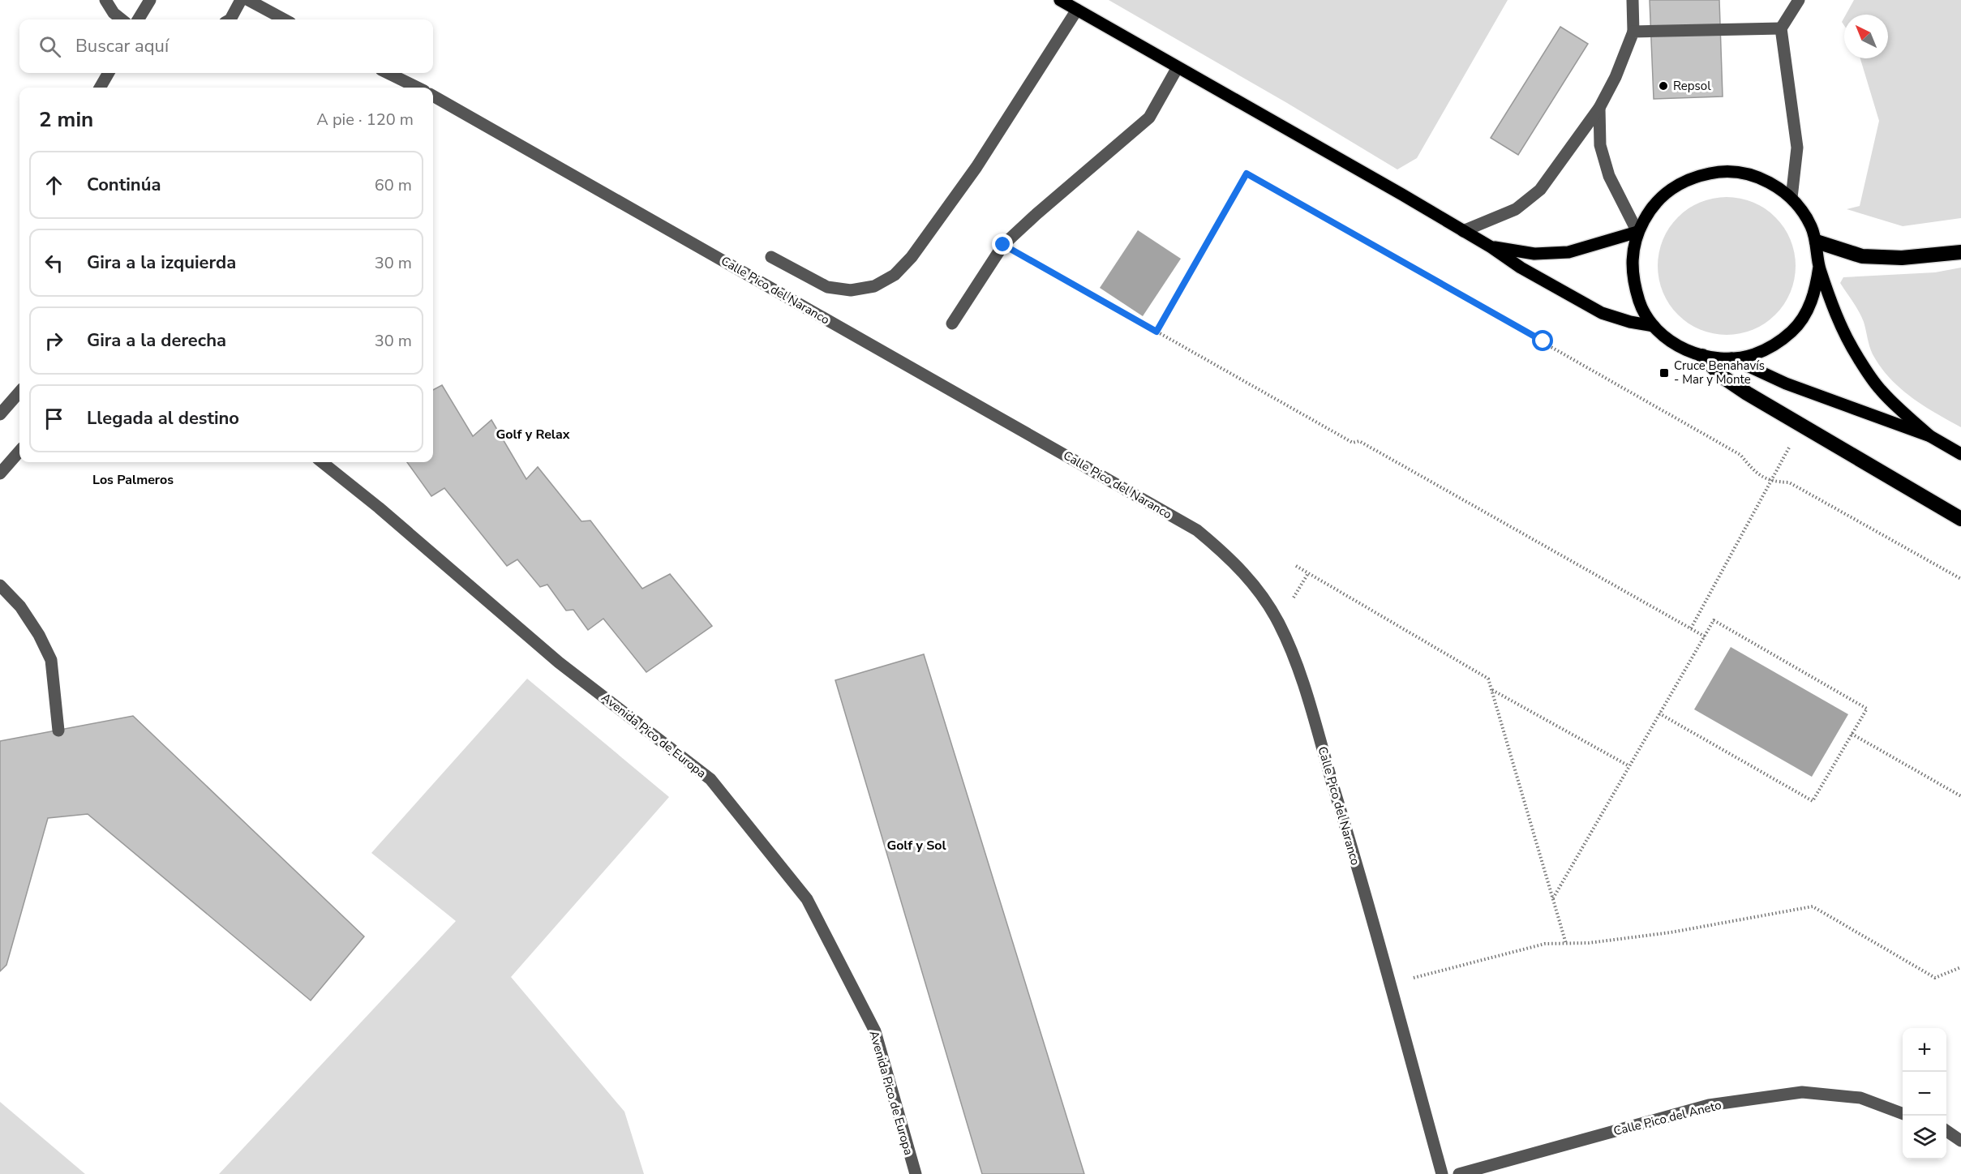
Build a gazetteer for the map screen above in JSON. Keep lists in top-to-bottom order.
{
  "streets": {
    "street": ["Calle Pico del Naranco", "Avenida Pico de Europa", "Calle Pico del Aneto"]
  },
  "districts": ["Golf y Relax", "Los Palmeros", "Golf y Sol"],
  "places": {
    "other": ["Repsol"],
    "transit": ["Cruce Benahavís - Mar y Monte"]
  },
  "north": "top left",
  "page": {
    "search": "Buscar aquí",
    "heading": ["2 min", "A pie · 120 m"],
    "list": [
      ["Continúa", "60 m"],
      ["Gira a la izquierda", "30 m"],
      ["Gira a la derecha", "30 m"],
      "Llegada al destino"
    ],
    "map_buttons": ["+", "−"]
  }
}
